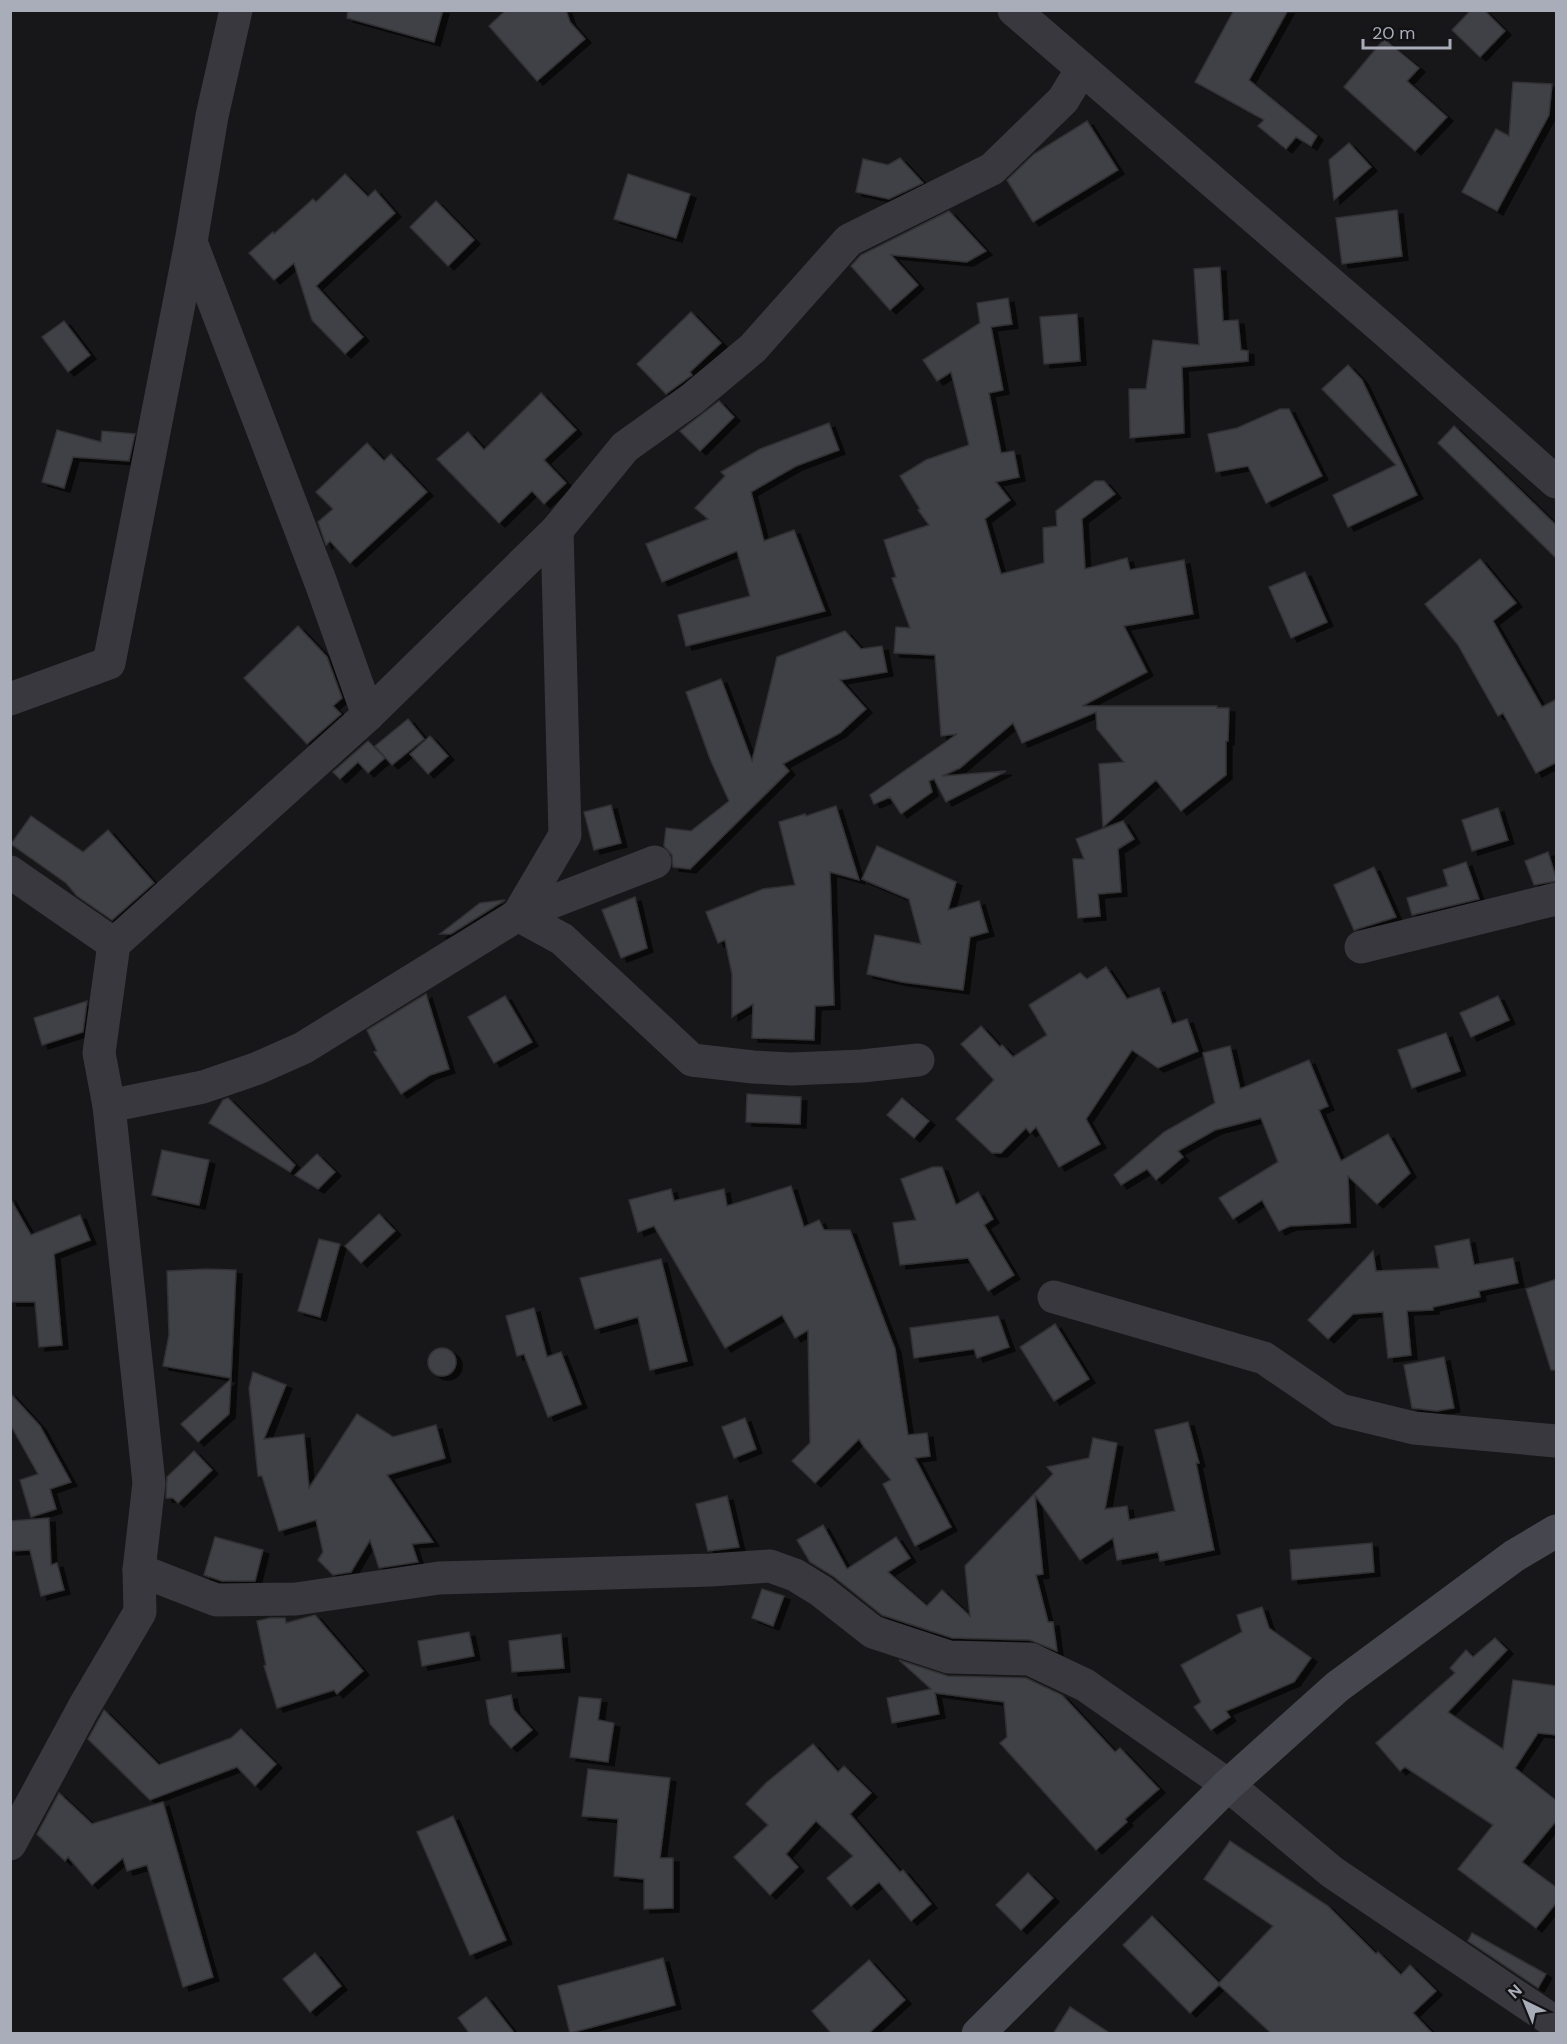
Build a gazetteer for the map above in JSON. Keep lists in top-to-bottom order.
{
  "scale_bar": "20 m",
  "north": "top left"
}
